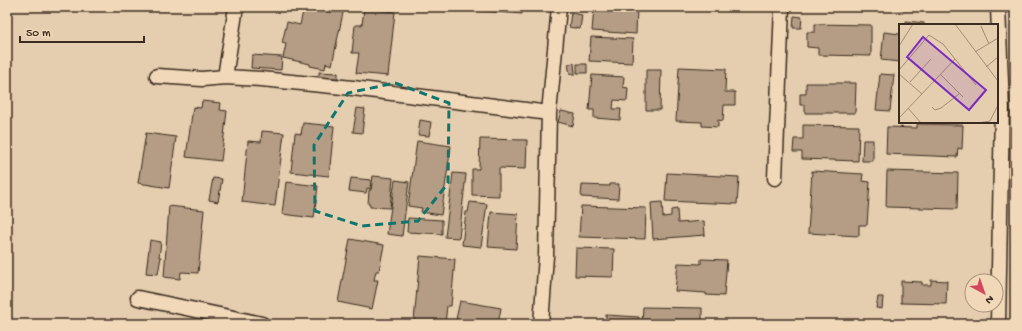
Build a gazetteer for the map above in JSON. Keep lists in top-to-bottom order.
{
  "scale_bar": "50 m",
  "north": "bottom right"
}
